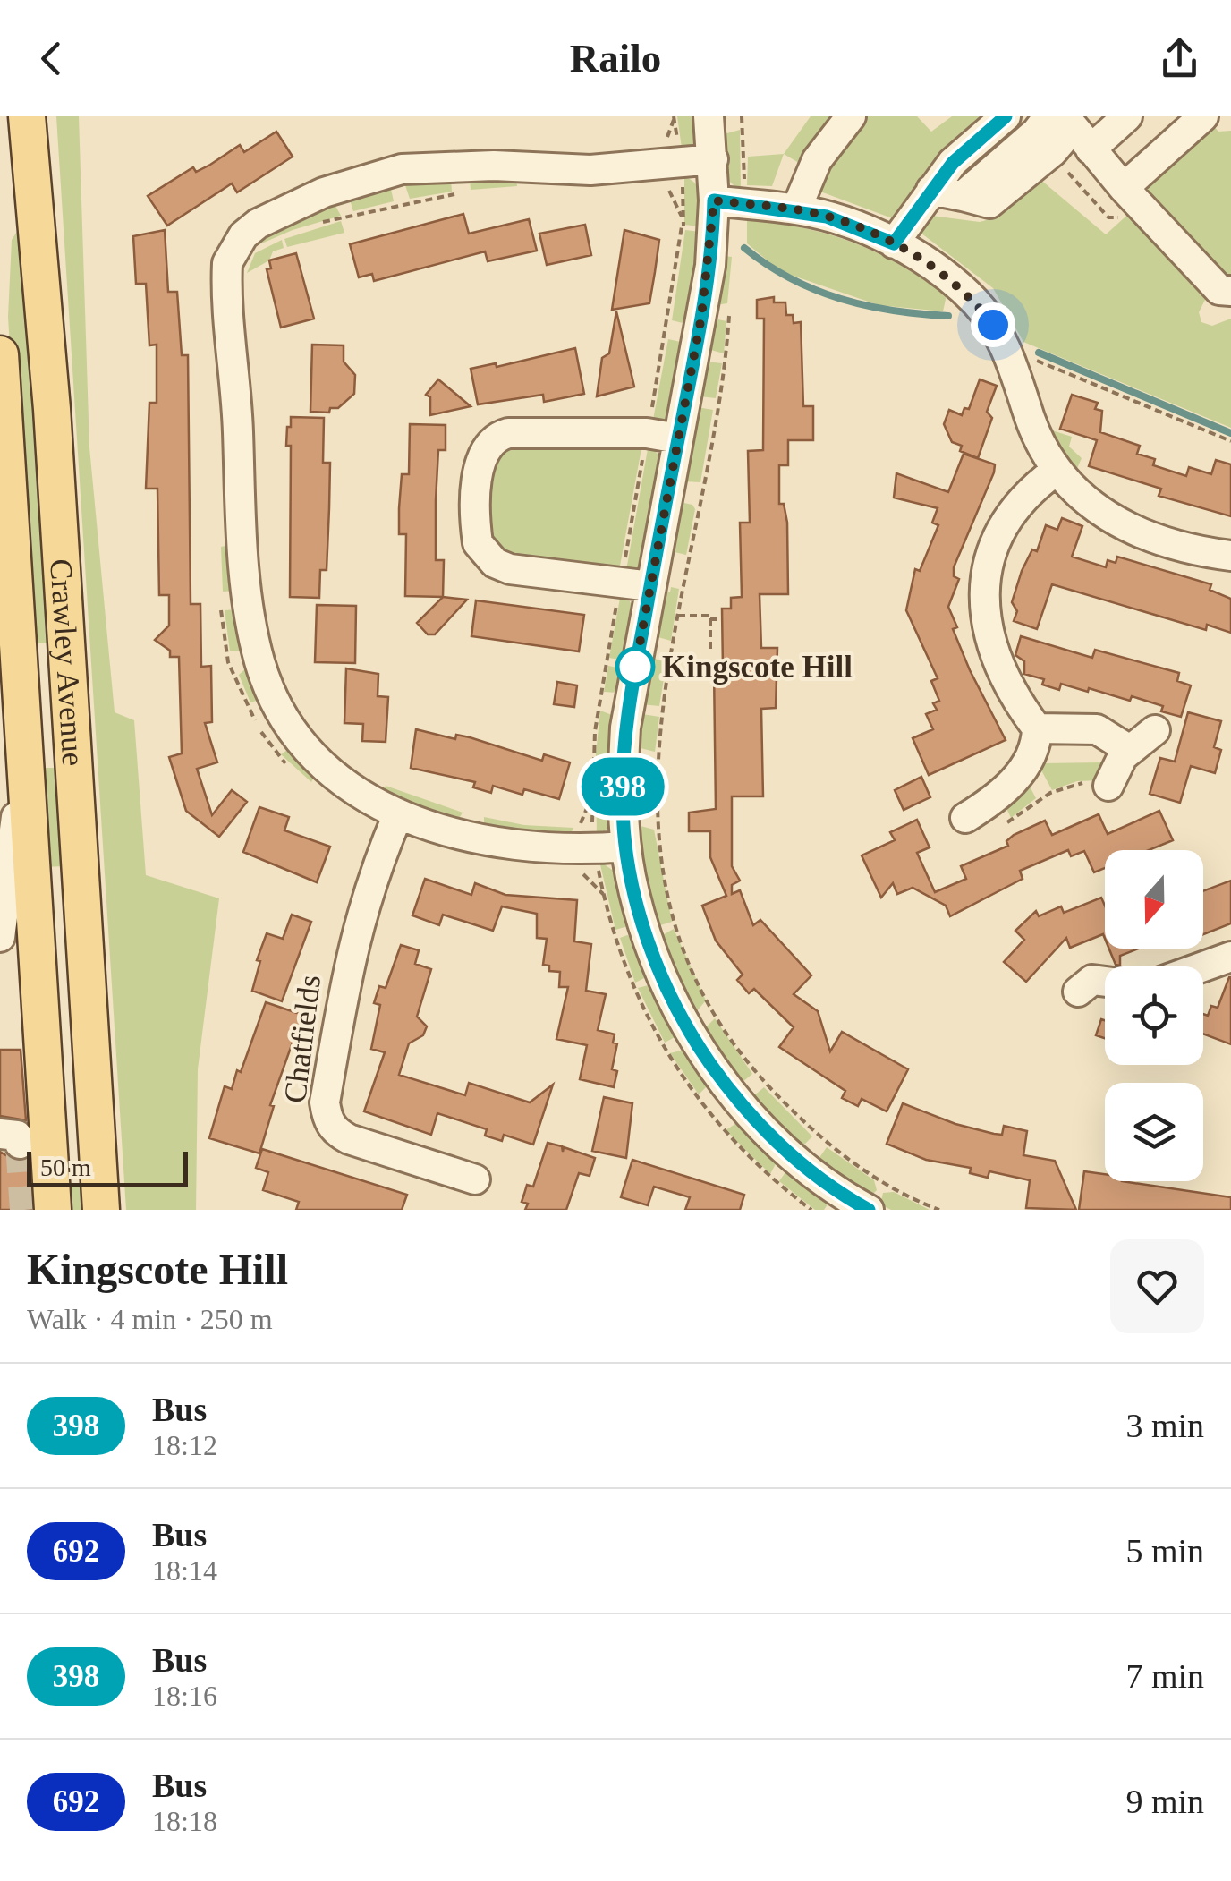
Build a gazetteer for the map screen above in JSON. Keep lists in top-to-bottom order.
{
  "streets": {
    "main road": ["Crawley Avenue"],
    "street": ["Chatfields"]
  },
  "places": ["Kingscote Hill"],
  "lines": ["bus line 398"],
  "scale_bar": "50 m",
  "north": "bottom",
  "page": {
    "header": "Railo",
    "on_map": "398",
    "scale": "50 m",
    "heading": ["Kingscote Hill", "Walk · 4 min · 250 m"],
    "list": [
      {
        "mark": "398",
        "name": "Bus",
        "note": "18:12",
        "value": "3 min"
      },
      {
        "mark": "692",
        "name": "Bus",
        "note": "18:14",
        "value": "5 min"
      },
      {
        "mark": "398",
        "name": "Bus",
        "note": "18:16",
        "value": "7 min"
      },
      {
        "mark": "692",
        "name": "Bus",
        "note": "18:18",
        "value": "9 min"
      }
    ]
  }
}
